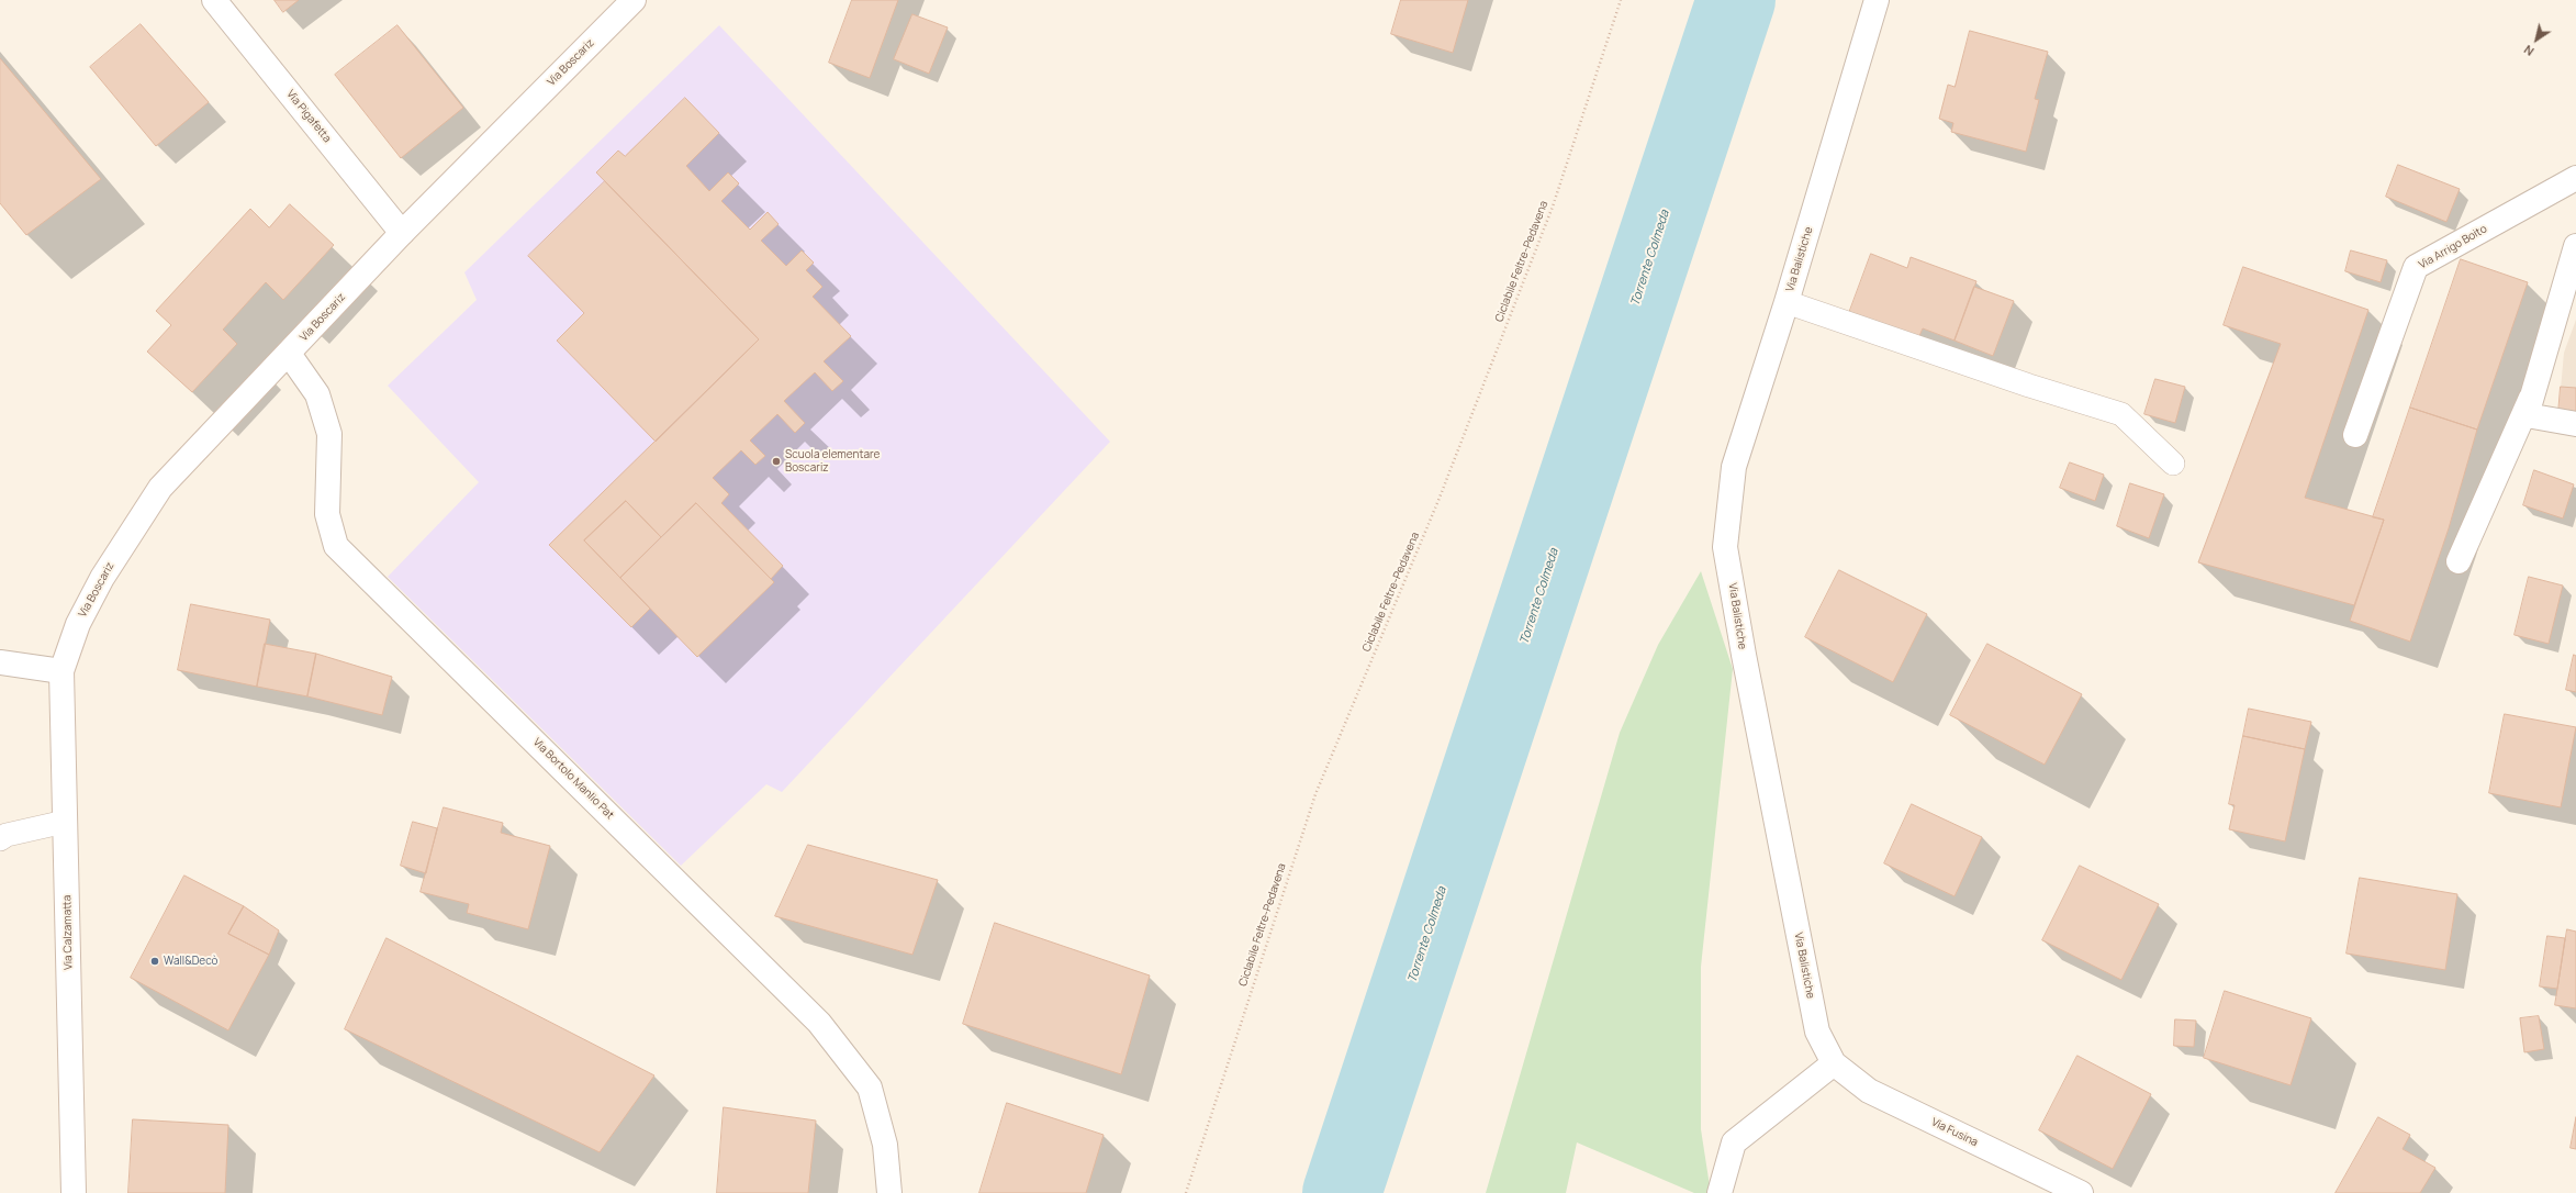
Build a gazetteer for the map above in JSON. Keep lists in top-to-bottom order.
{
  "streets": {
    "street": [
      "Via Boscariz",
      "Via Pigafetta",
      "Via Arrigo Boito",
      "Via Balistiche",
      "Via Bortolo Manlio Pat",
      "Via Calzamatta",
      "Via Fusina"
    ],
    "path": ["Ciclabile Feltre-Pedavena"]
  },
  "crossings": [
    ["Via Boscariz", "Via Pigafetta"],
    ["Via Boscariz", "Via Bortolo Manlio Pat"],
    ["Via Boscariz", "Via Calzamatta"],
    ["Via Balistiche", "Via Fusina"]
  ],
  "water": ["Torrente Colmeda"],
  "places": ["Scuola elementare Boscariz", "Wall&Decò"],
  "north": "bottom left"
}
